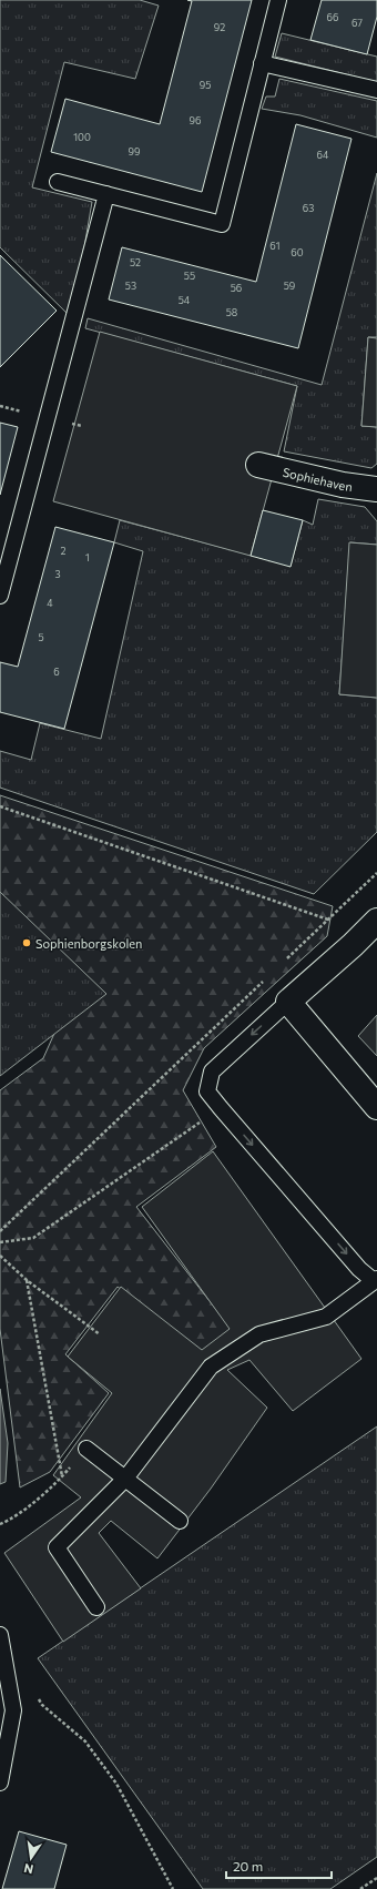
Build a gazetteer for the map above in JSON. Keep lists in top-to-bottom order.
{
  "streets": {
    "street": ["Sophiehaven"]
  },
  "places": ["Sophienborgskolen"],
  "house_numbers": [
    "66",
    "67",
    "92",
    "95",
    "96",
    "100",
    "99",
    "64",
    "63",
    "61",
    "60",
    "52",
    "55",
    "53",
    "59",
    "56",
    "54",
    "58",
    "2",
    "1",
    "3",
    "4",
    "5",
    "6"
  ],
  "scale_bar": "20 m",
  "north": "bottom"
}
